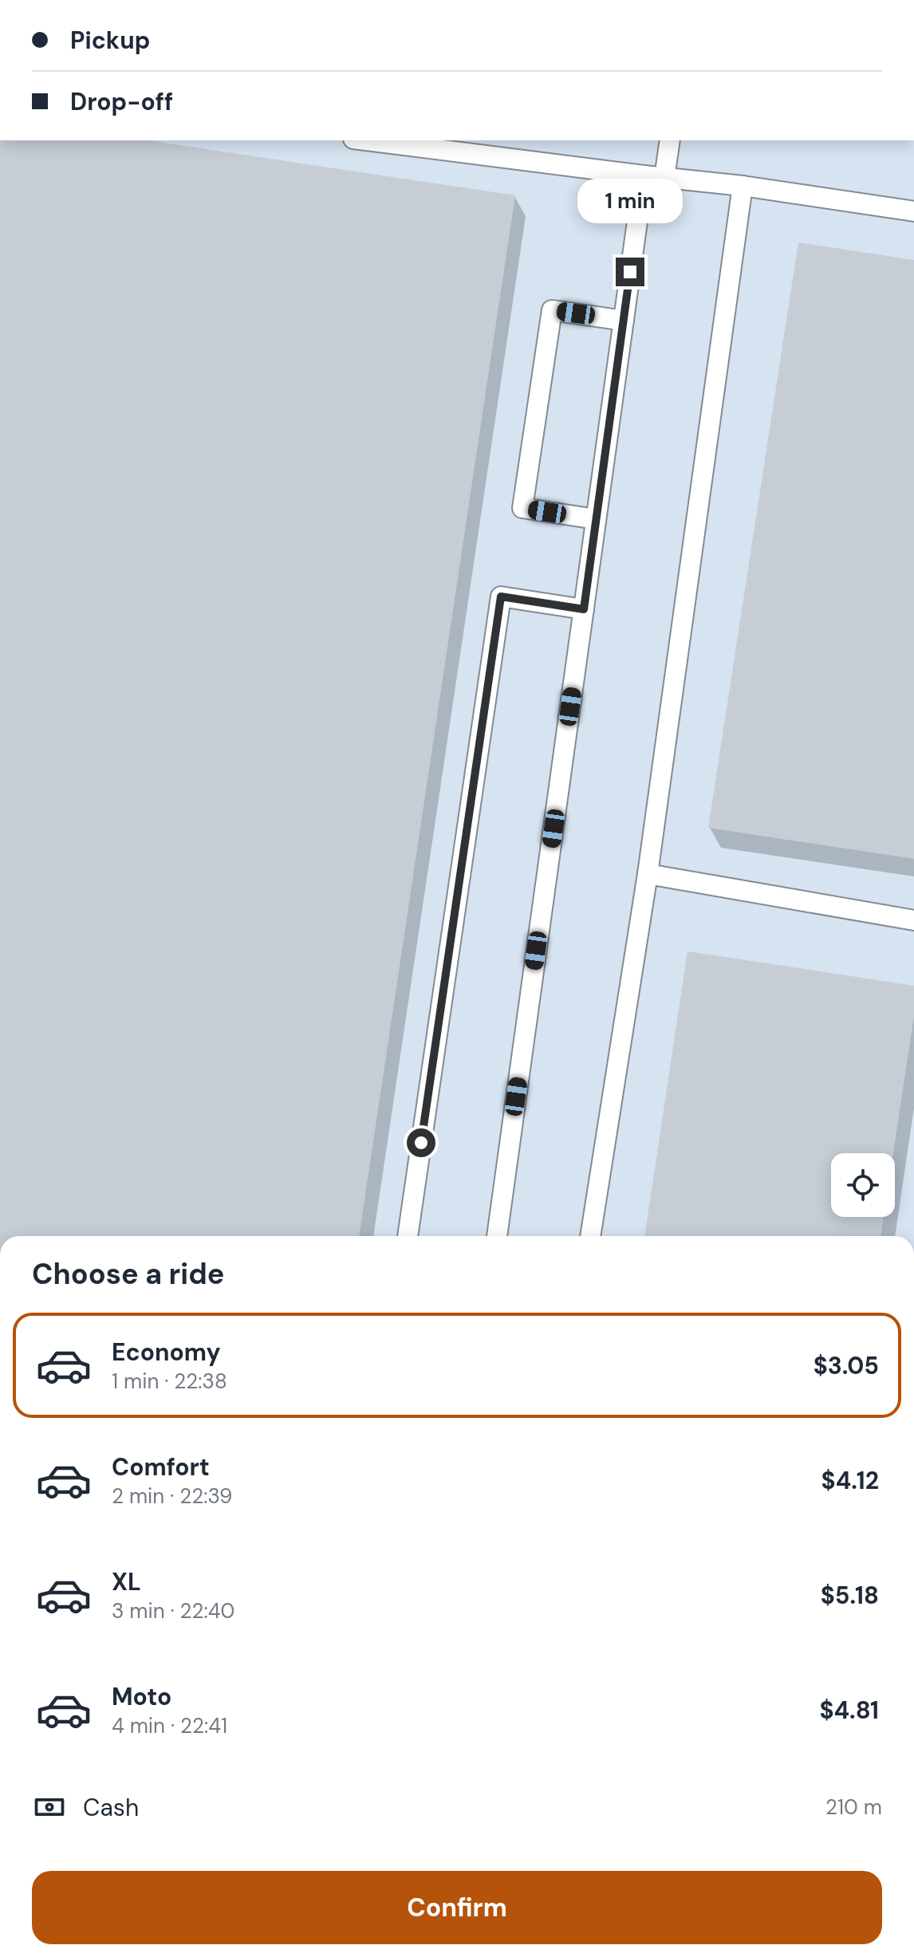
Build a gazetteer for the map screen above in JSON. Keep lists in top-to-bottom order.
{
  "page": {
    "banner": ["Pickup", "Drop-off"],
    "bubble": "1 min",
    "heading": "Choose a ride",
    "list": [
      {
        "name": "Economy",
        "note": "1 min · 22:38",
        "value": "$3.05"
      },
      {
        "name": "Comfort",
        "note": "2 min · 22:39",
        "value": "$4.12"
      },
      {
        "name": "XL",
        "note": "3 min · 22:40",
        "value": "$5.18"
      },
      {
        "name": "Moto",
        "note": "4 min · 22:41",
        "value": "$4.81"
      }
    ],
    "pay": ["Cash", "210 m"],
    "buttons": "Confirm"
  }
}
